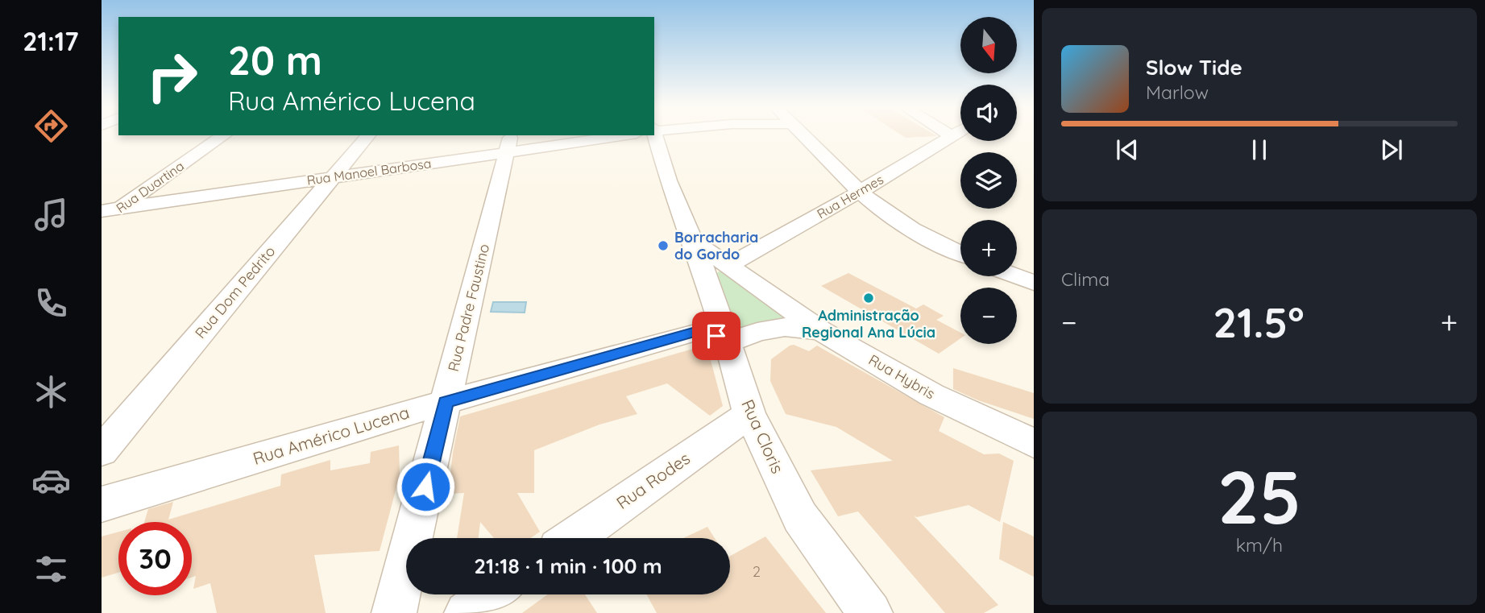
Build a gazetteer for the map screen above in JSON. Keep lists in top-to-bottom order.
{
  "streets": {
    "street": [
      "Rua Manoel Barbosa",
      "Rua Duartina",
      "Rua Hermes",
      "Rua Dom Pedrito",
      "Rua Padre Faustino",
      "Rua Hybris",
      "Rua Américo Lucena",
      "Rua Cloris",
      "Rua Rodes"
    ]
  },
  "crossings": [
    ["Rua Manoel Barbosa", "Rua Duartina"],
    ["Rua Manoel Barbosa", "Rua Dom Pedrito"],
    ["Rua Manoel Barbosa", "Rua Padre Faustino"],
    ["Rua Hermes", "Rua Hybris"],
    ["Rua Padre Faustino", "Rua Américo Lucena"],
    ["Rua Hybris", "Rua Cloris"],
    ["Rua Américo Lucena", "Rua Cloris"],
    ["Rua Cloris", "Rua Rodes"]
  ],
  "places": ["Borracharia do Gordo", "Administração Regional Ana Lúcia"],
  "house_numbers": ["2"],
  "north": "bottom",
  "page": {
    "tabs": "21:17",
    "map_buttons": ["+", "−"],
    "turn": ["20 m", "Rua Américo Lucena"],
    "song": ["Slow Tide", "Marlow"],
    "tile": [
      "Clima",
      ["25", "km/h"]
    ],
    "heat": ["−", "21.5°", "+"],
    "limit": "30",
    "trip": "21:18 · 1 min · 100 m"
  }
}
